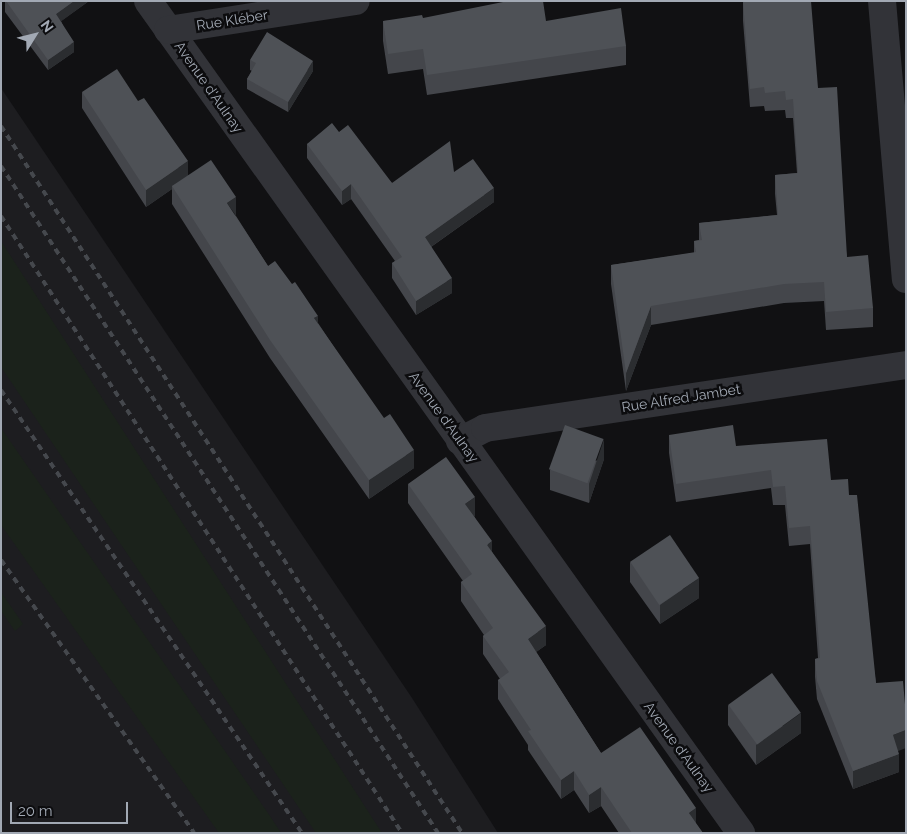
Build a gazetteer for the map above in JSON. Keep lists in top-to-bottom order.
{
  "streets": {
    "street": ["Rue Kléber", "Avenue d'Aulnay", "Rue Alfred Jambet"]
  },
  "crossings": [
    ["Rue Kléber", "Avenue d'Aulnay"],
    ["Avenue d'Aulnay", "Rue Alfred Jambet"]
  ],
  "scale_bar": "20 m",
  "north": "top right"
}
